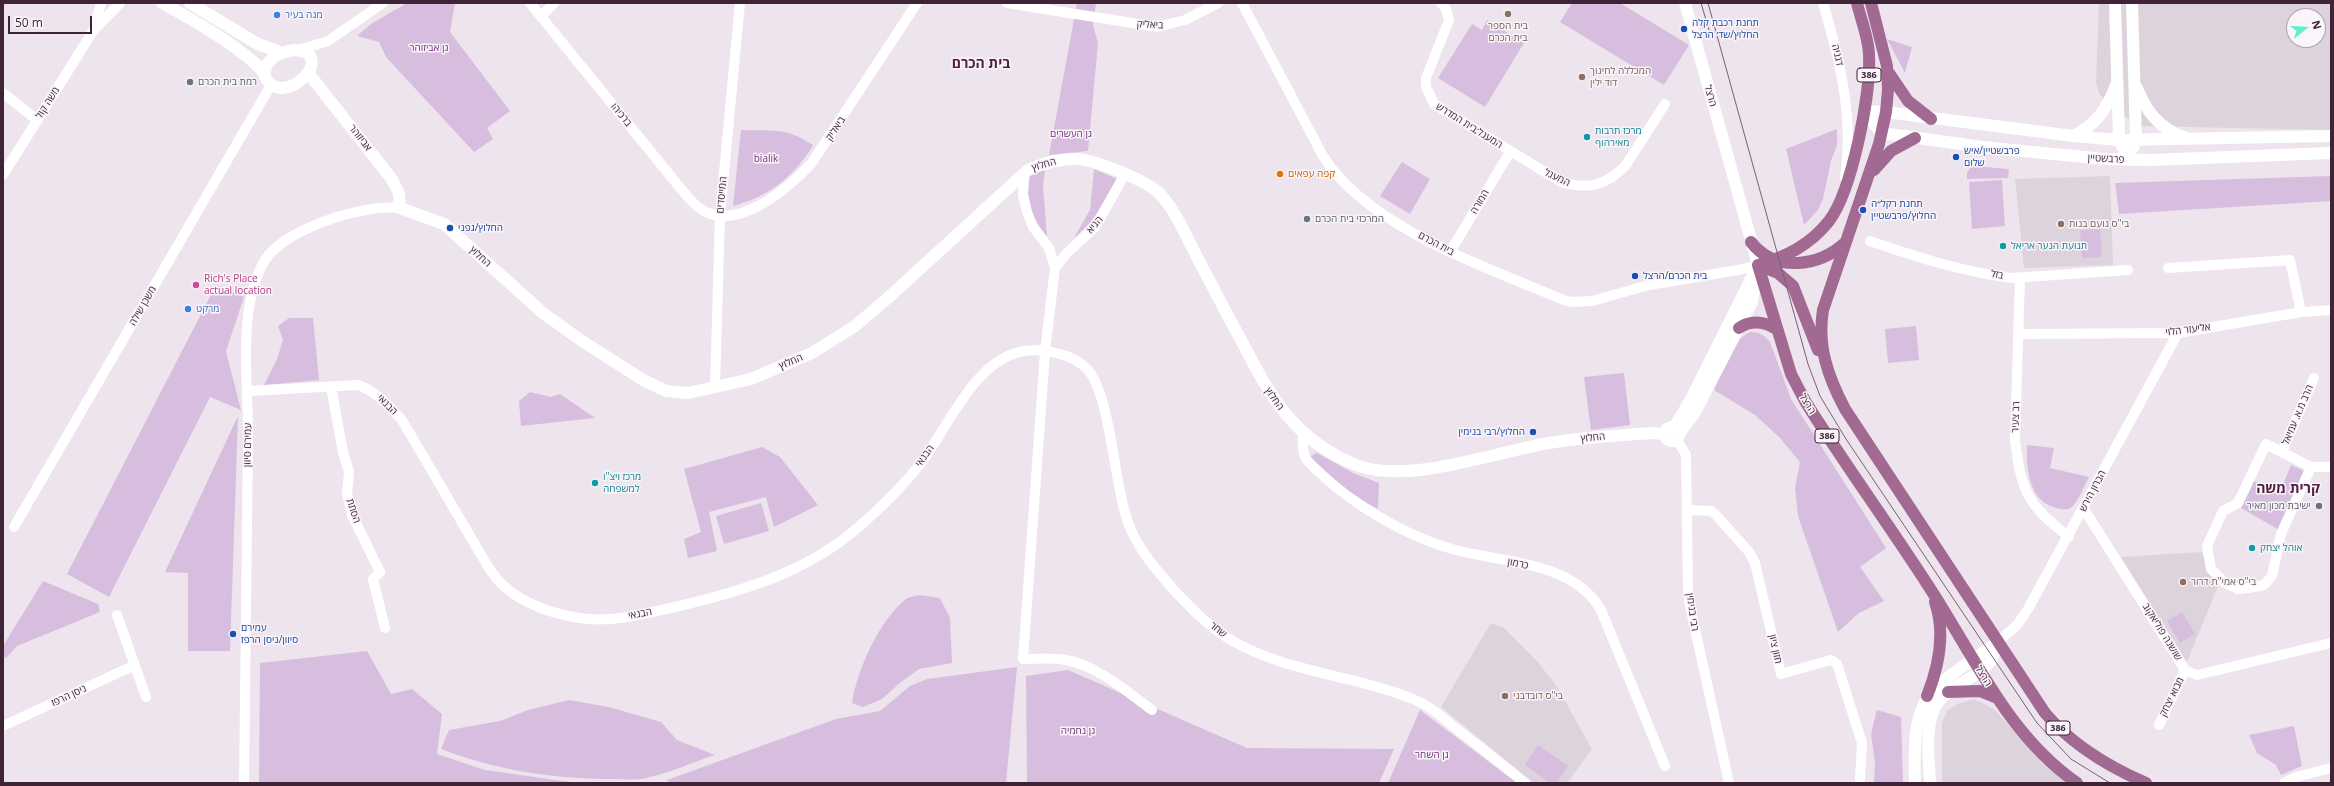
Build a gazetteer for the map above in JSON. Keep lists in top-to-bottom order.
{
  "streets": {
    "main road": ["386", "הרצל"],
    "street": [
      "ביאליק",
      "דגניה",
      "משה קול",
      "ברכיהו",
      "המעגל;בית המדרש",
      "אביזוהר",
      "פרבשטיין",
      "החלוץ",
      "המעגל",
      "המייסדים",
      "המורה",
      "הגיא",
      "בית הכרם",
      "בזל",
      "משכן שילה",
      "אליעזר הלוי",
      "הבנאי",
      "הרב מ.א. עמיאל",
      "רב צעיר",
      "עמירם סיוון",
      "הברון הירש",
      "הסתת",
      "כרמון",
      "רבי בנימין",
      "שחר",
      "שושנה פוליאקוב",
      "חזון ציון",
      "ניסן הרפז",
      "מבוא יצחק"
    ]
  },
  "crossings": [
    ["ביאליק", "ברכיהו"],
    ["ביאליק", "המייסדים"],
    ["דגניה", "386"],
    ["386", "הרצל"],
    ["386", "פרבשטיין"],
    ["386", "בית הכרם"],
    ["386", "הברון הירש"],
    ["הרצל", "בית הכרם"],
    ["ברכיהו", "המייסדים"],
    ["המעגל;בית המדרש", "המעגל"],
    ["המעגל;בית המדרש", "המורה"],
    ["אביזוהר", "החלוץ"],
    ["אביזוהר", "משכן שילה"],
    ["אביזוהר", "עמירם סיוון"],
    ["החלוץ", "המייסדים"],
    ["החלוץ", "הגיא"],
    ["החלוץ", "עמירם סיוון"],
    ["החלוץ", "כרמון"],
    ["החלוץ", "רבי בנימין"],
    ["המעגל", "המורה"],
    ["המורה", "בית הכרם"],
    ["בזל", "רב צעיר"],
    ["אליעזר הלוי", "רב צעיר"],
    ["אליעזר הלוי", "הברון הירש"],
    ["הבנאי", "עמירם סיוון"],
    ["הבנאי", "הסתת"],
    ["הבנאי", "שחר"],
    ["רב צעיר", "הברון הירש"],
    ["הברון הירש", "שושנה פוליאקוב"],
    ["רבי בנימין", "חזון ציון"],
    ["שושנה פוליאקוב", "מבוא יצחק"]
  ],
  "districts": ["בית הכרם", "קרית משה"],
  "parks": [
    "גן אביזוהר",
    "גן העשרים",
    "bialik",
    "גן נחמיה",
    "גן השחר"
  ],
  "places": [
    "בית הספר בית הכרם",
    "מגה בעיר",
    "תחנת רכבת קלה החלוץ/שד׳ הרצל",
    "המכללה לחינוך דוד ילין",
    "רמת בית הכרם",
    "מרכז תרבות מאירהוף",
    "פרבשטיין/איש שלום",
    "קפה עפאים",
    "תחנת רקל״ה החלוץ/פרבשטיין",
    "המרכזי בית הכרם",
    "בי\"ס נועם בנות",
    "החלוץ/גפני",
    "תנועת הנער אריאל",
    "בית הכרם/הרצל",
    "Rich's Place actual location",
    "מרקט",
    "החלוץ/רבי בנימין",
    "מרכז ויצ\"ו למשפחה",
    "ישיבת מכון מאיר",
    "אוהל יצחק",
    "בי\"ס אמי\"ת דרור",
    "עמירם סיוון/ניסן הרפז",
    "בי\"ס דובדבני"
  ],
  "scale_bar": "50 m",
  "north": "right"
}
